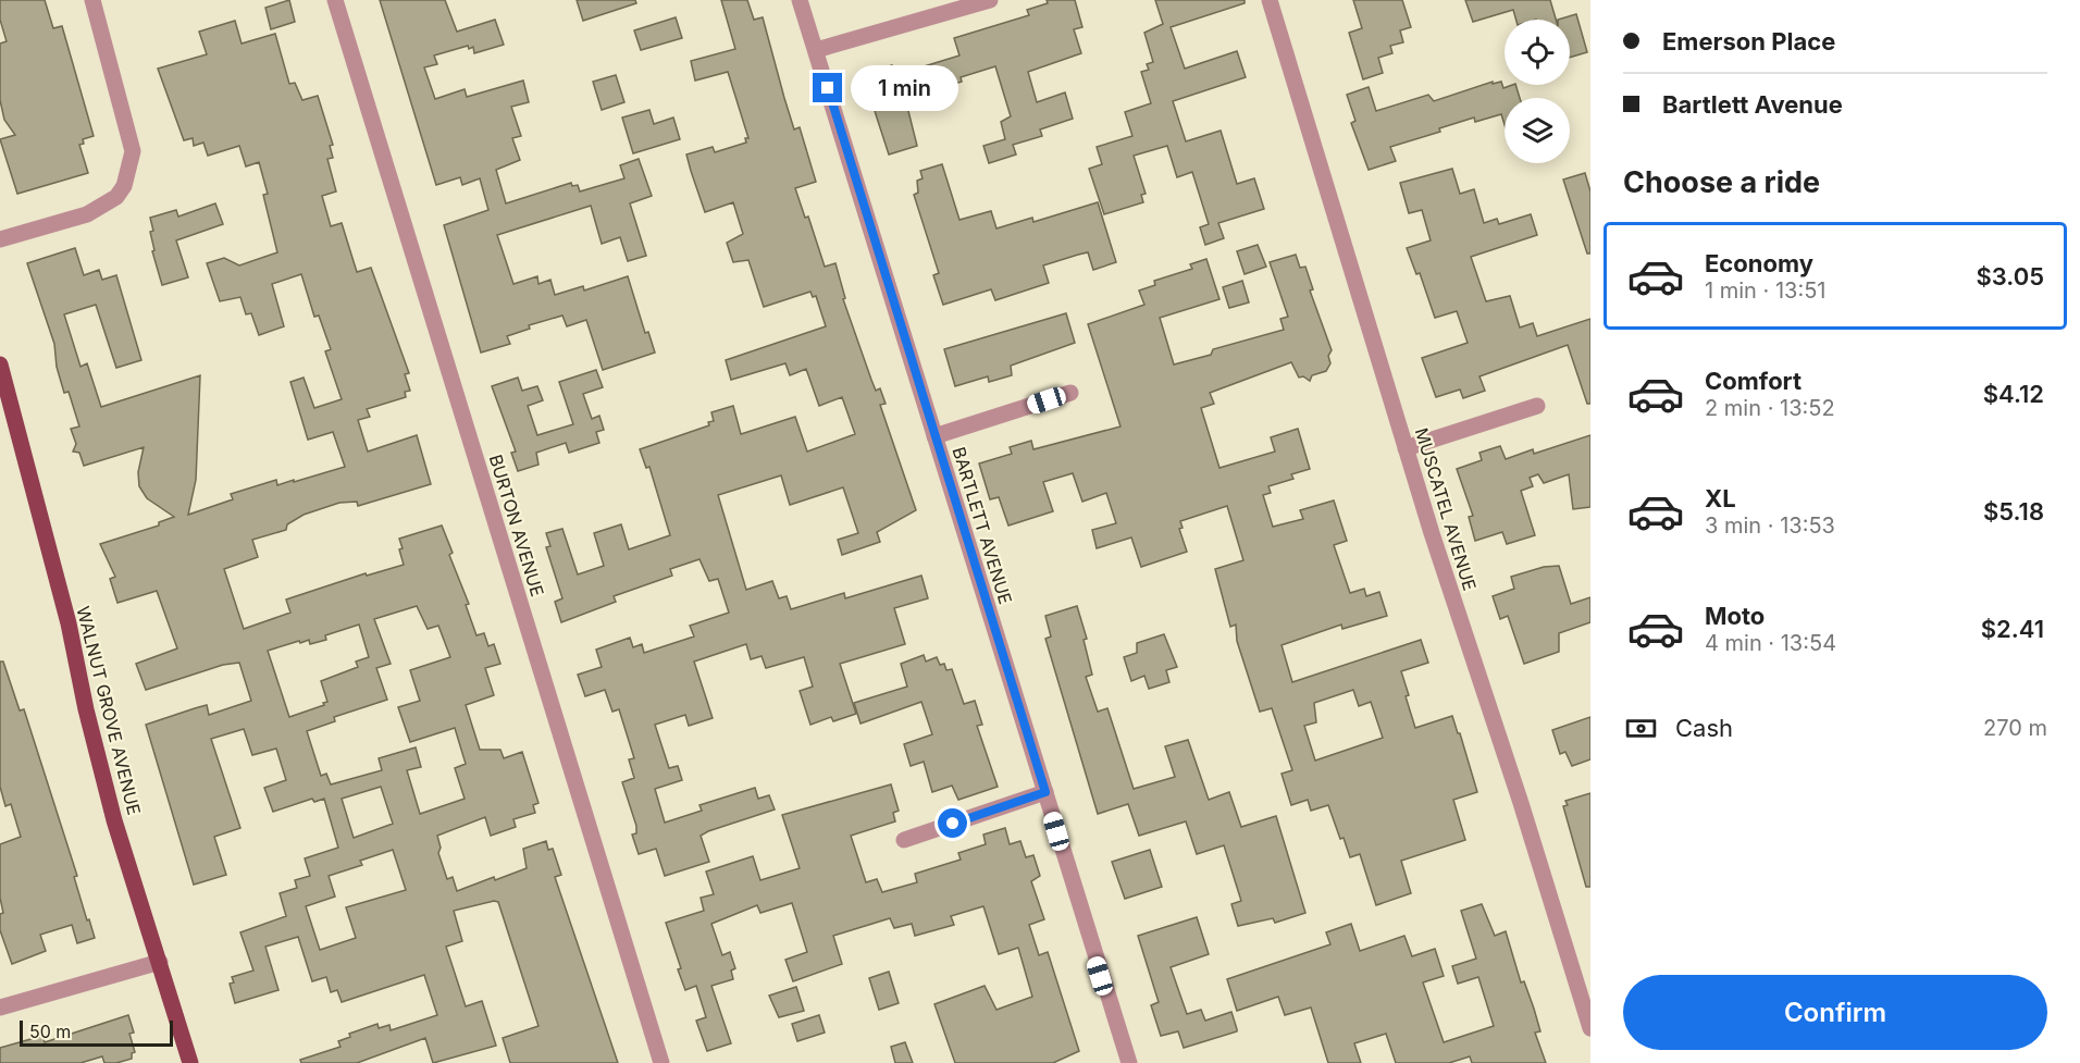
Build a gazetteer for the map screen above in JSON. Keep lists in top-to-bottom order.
{
  "streets": {
    "main road": ["WALNUT GROVE AVENUE"],
    "street": ["MUSCATEL AVENUE", "BURTON AVENUE", "BARTLETT AVENUE"]
  },
  "scale_bar": "50 m",
  "page": {
    "banner": ["Emerson Place", "Bartlett Avenue"],
    "bubble": "1 min",
    "heading": "Choose a ride",
    "list": [
      {
        "name": "Economy",
        "note": "1 min · 13:51",
        "value": "$3.05"
      },
      {
        "name": "Comfort",
        "note": "2 min · 13:52",
        "value": "$4.12"
      },
      {
        "name": "XL",
        "note": "3 min · 13:53",
        "value": "$5.18"
      },
      {
        "name": "Moto",
        "note": "4 min · 13:54",
        "value": "$2.41"
      }
    ],
    "pay": ["Cash", "270 m"],
    "buttons": "Confirm",
    "scale": "50 m"
  }
}
